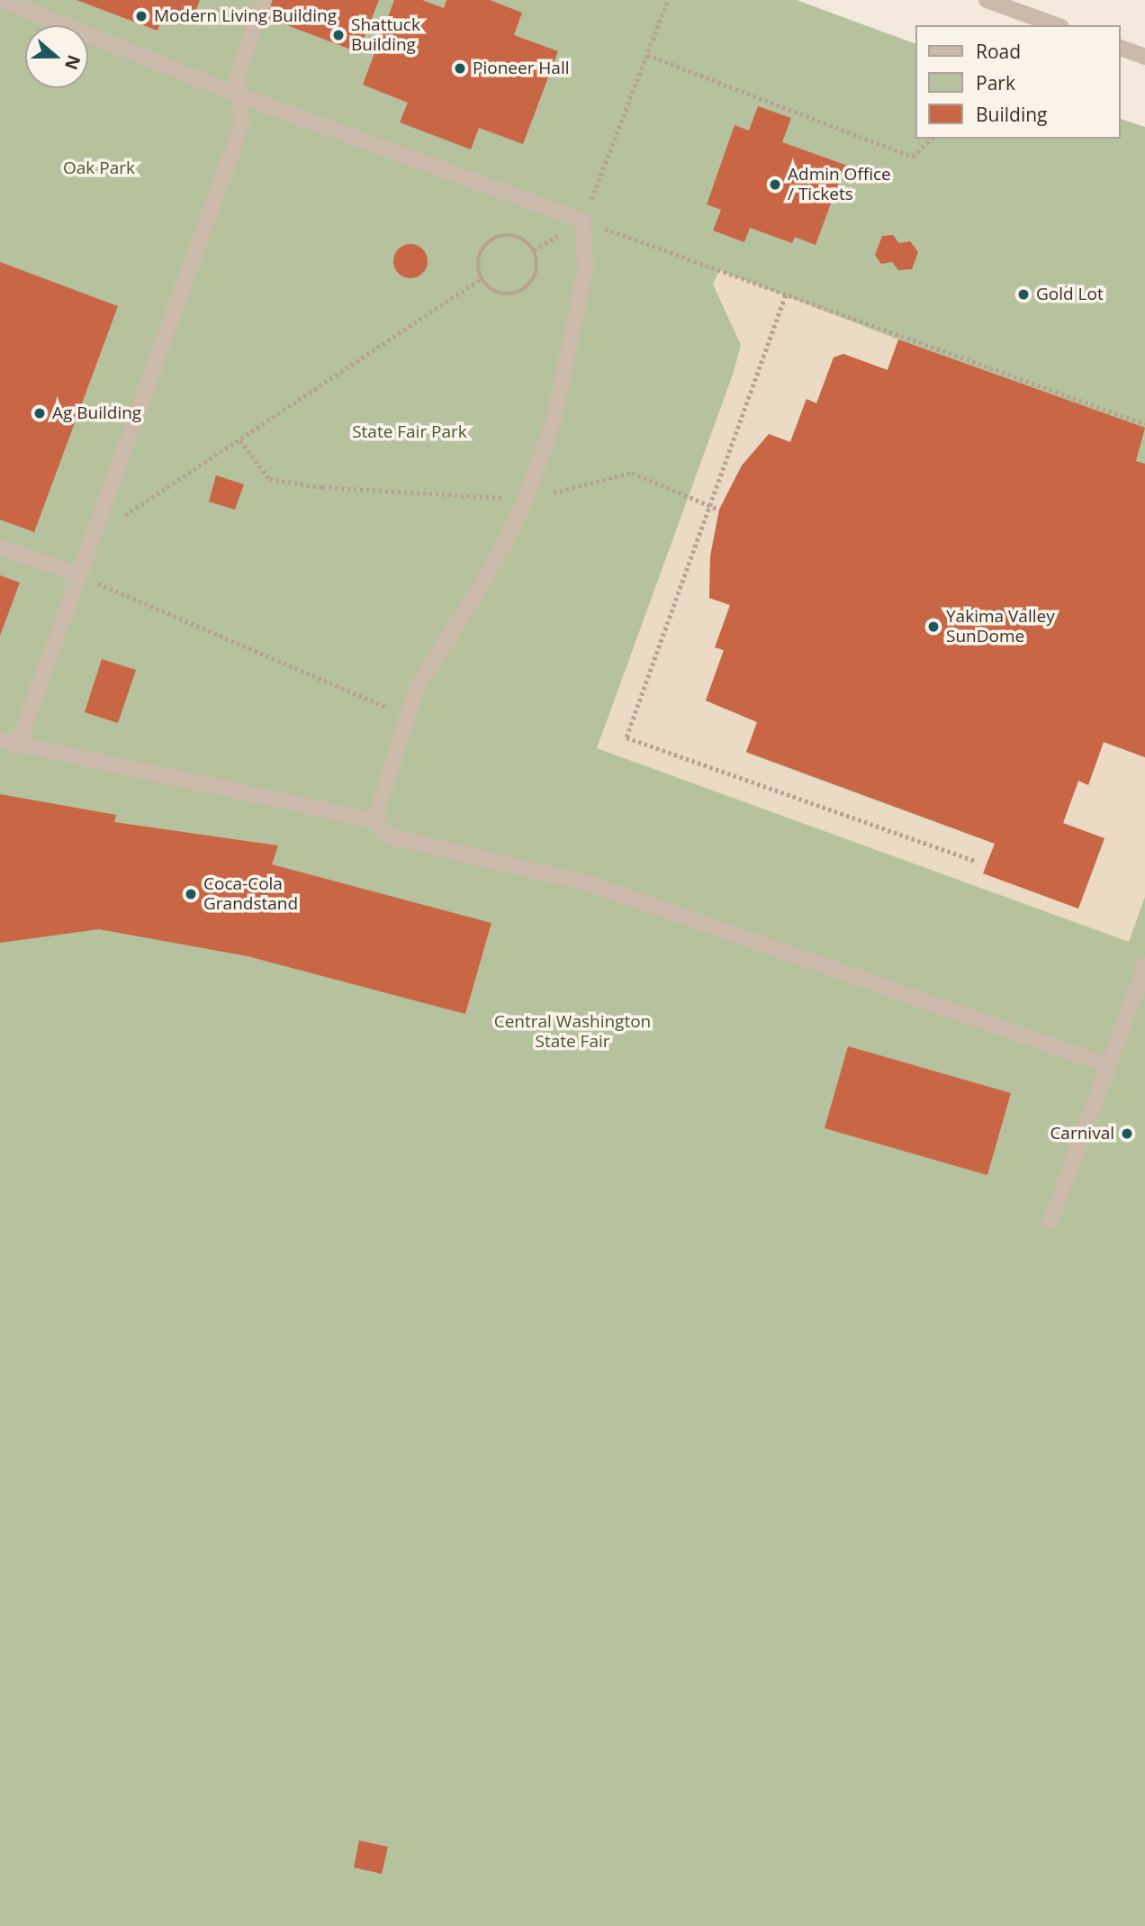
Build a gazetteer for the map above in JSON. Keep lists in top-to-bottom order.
{
  "parks": ["Oak Park", "State Fair Park", "Central Washington State Fair"],
  "places": [
    "Modern Living Building",
    "Shattuck Building",
    "Pioneer Hall",
    "Admin Office / Tickets",
    "Gold Lot",
    "Ag Building",
    "Yakima Valley SunDome",
    "Coca-Cola Grandstand",
    "Carnival"
  ],
  "legend": ["Road", "Park", "Building"],
  "north": "right"
}
